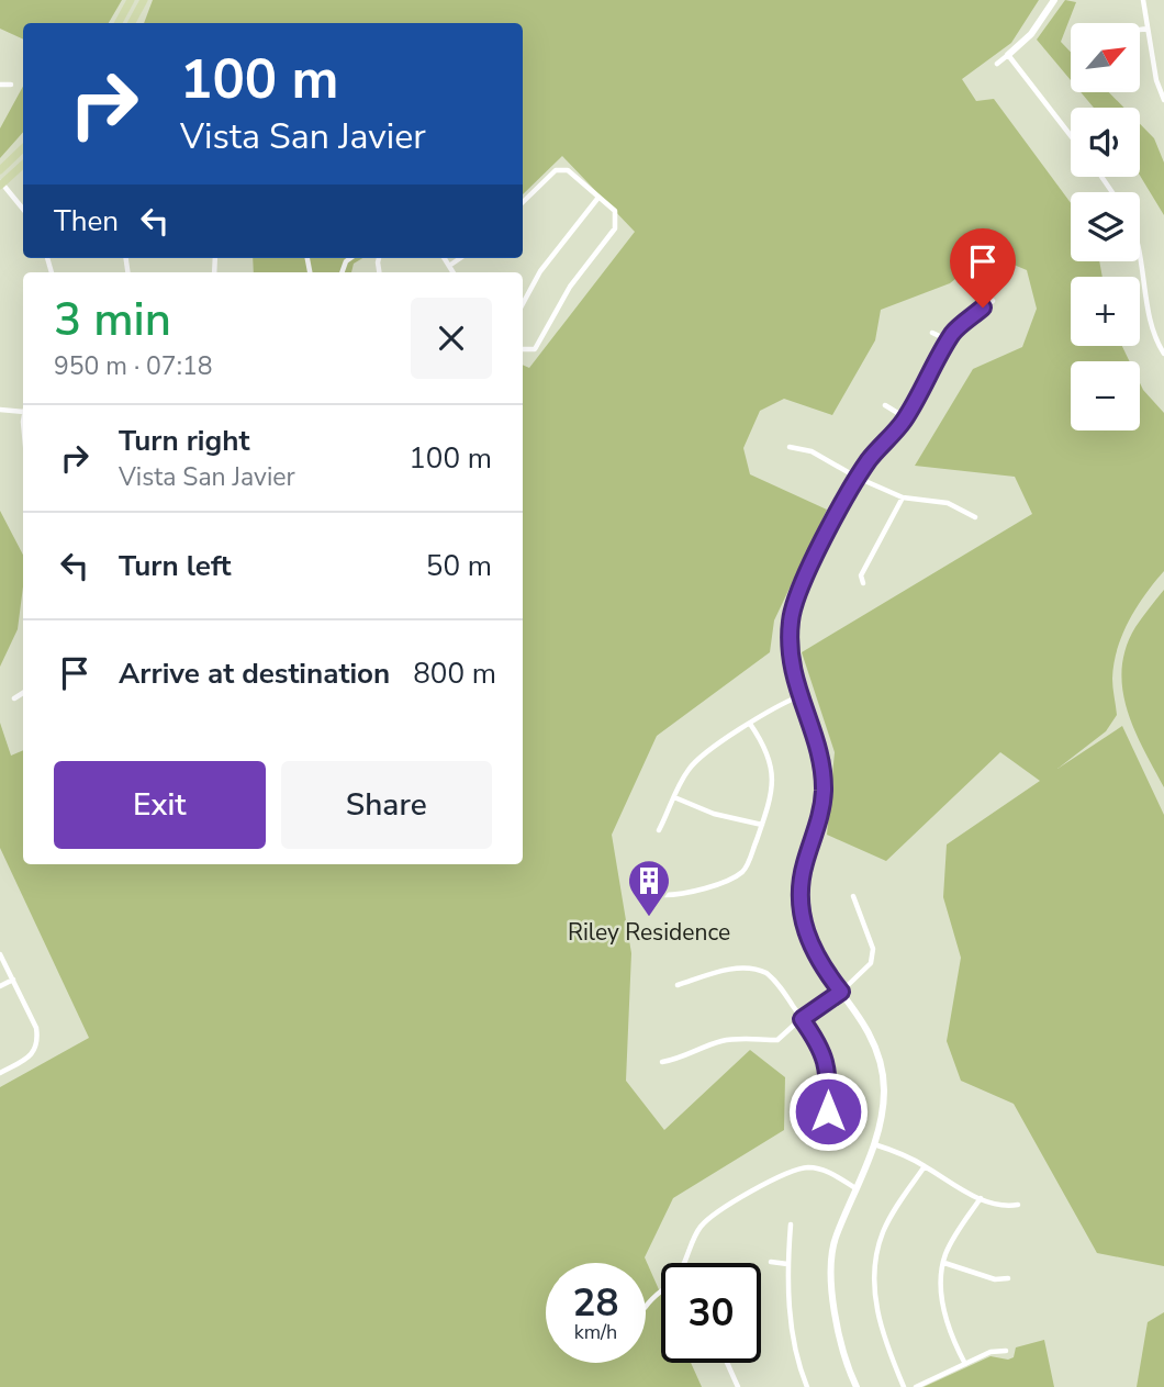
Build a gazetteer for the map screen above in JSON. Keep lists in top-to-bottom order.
{
  "places": {
    "building": ["Riley Residence"]
  },
  "north": "top right",
  "page": {
    "map_buttons": ["+", "−"],
    "turn": ["100 m", "Vista San Javier"],
    "then": "Then",
    "heading": ["3 min", "950 m · 07:18"],
    "list": [
      {
        "name": "Turn right",
        "note": "Vista San Javier",
        "value": "100 m"
      },
      {
        "name": "Turn left",
        "value": "50 m"
      },
      {
        "name": "Arrive at destination",
        "value": "800 m"
      }
    ],
    "buttons": ["Exit", "Share"],
    "speed": "28 km/h",
    "limit": "30"
  }
}
